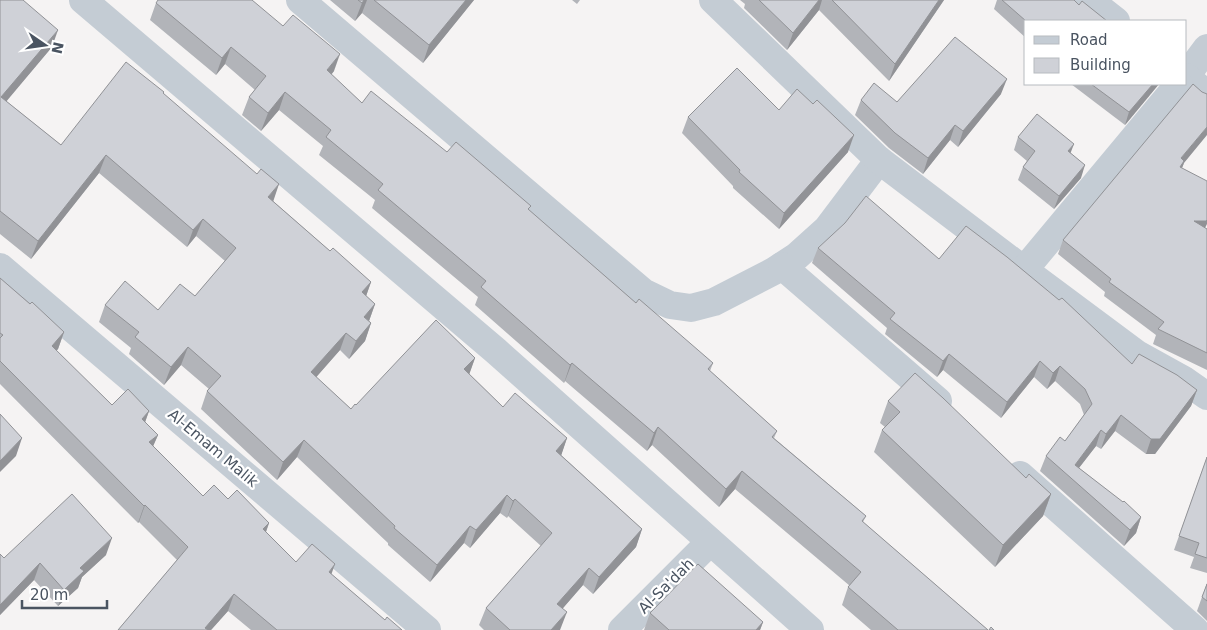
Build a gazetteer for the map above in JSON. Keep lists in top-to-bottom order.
{
  "streets": {
    "street": ["Al-Emam Malik", "Al-Sa'dah"]
  },
  "legend": ["Road", "Building"],
  "scale_bar": "20 m",
  "north": "right"
}
